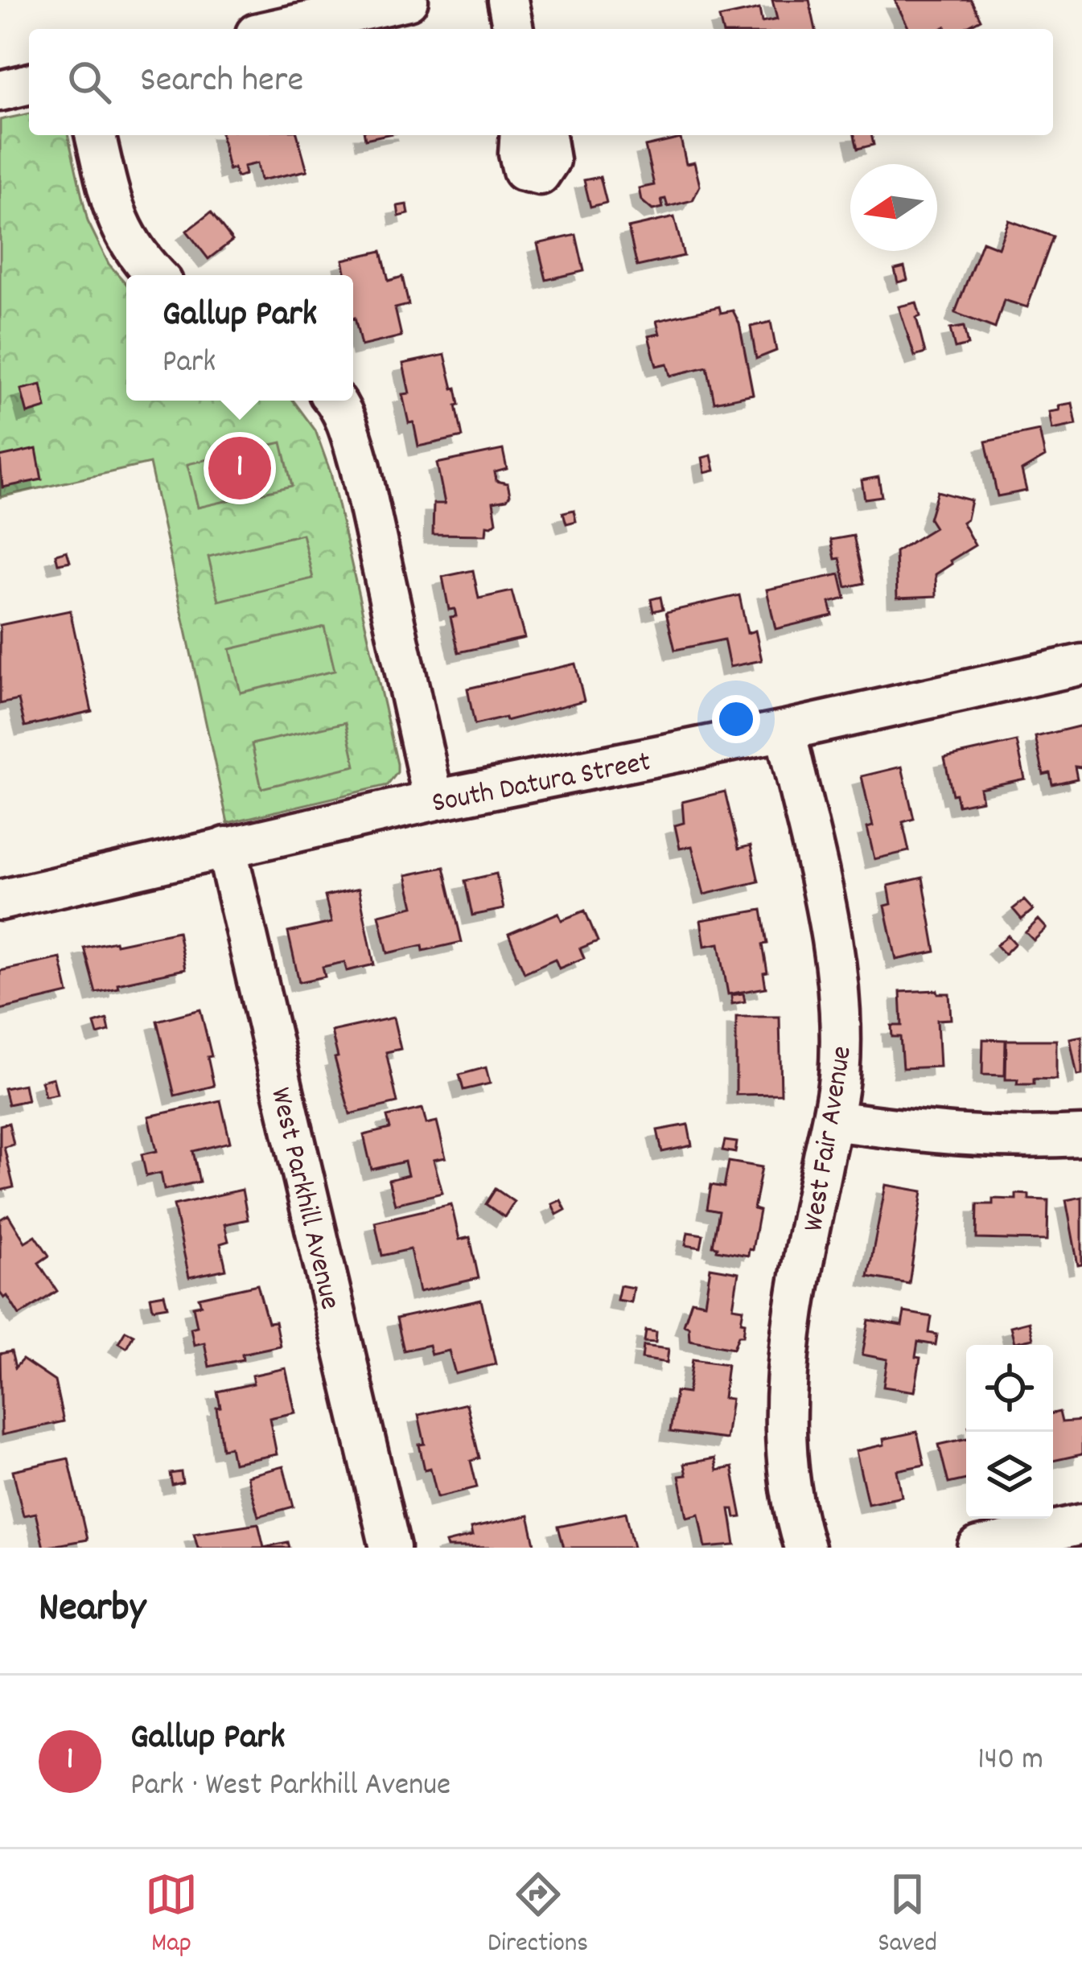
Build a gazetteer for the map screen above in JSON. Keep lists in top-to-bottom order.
{
  "streets": {
    "street": ["South Datura Street", "West Fair Avenue", "West Parkhill Avenue"]
  },
  "crossings": [
    ["South Datura Street", "West Fair Avenue"],
    ["South Datura Street", "West Parkhill Avenue"]
  ],
  "north": "left",
  "page": {
    "search": "Search here",
    "popup": ["Gallup Park", "Park"],
    "pins": "1",
    "heading": "Nearby",
    "list": [
      {
        "mark": "1",
        "name": "Gallup Park",
        "note": "Park · West Parkhill Avenue",
        "value": "140 m"
      }
    ],
    "nav": ["Map", "Directions", "Saved"]
  }
}
